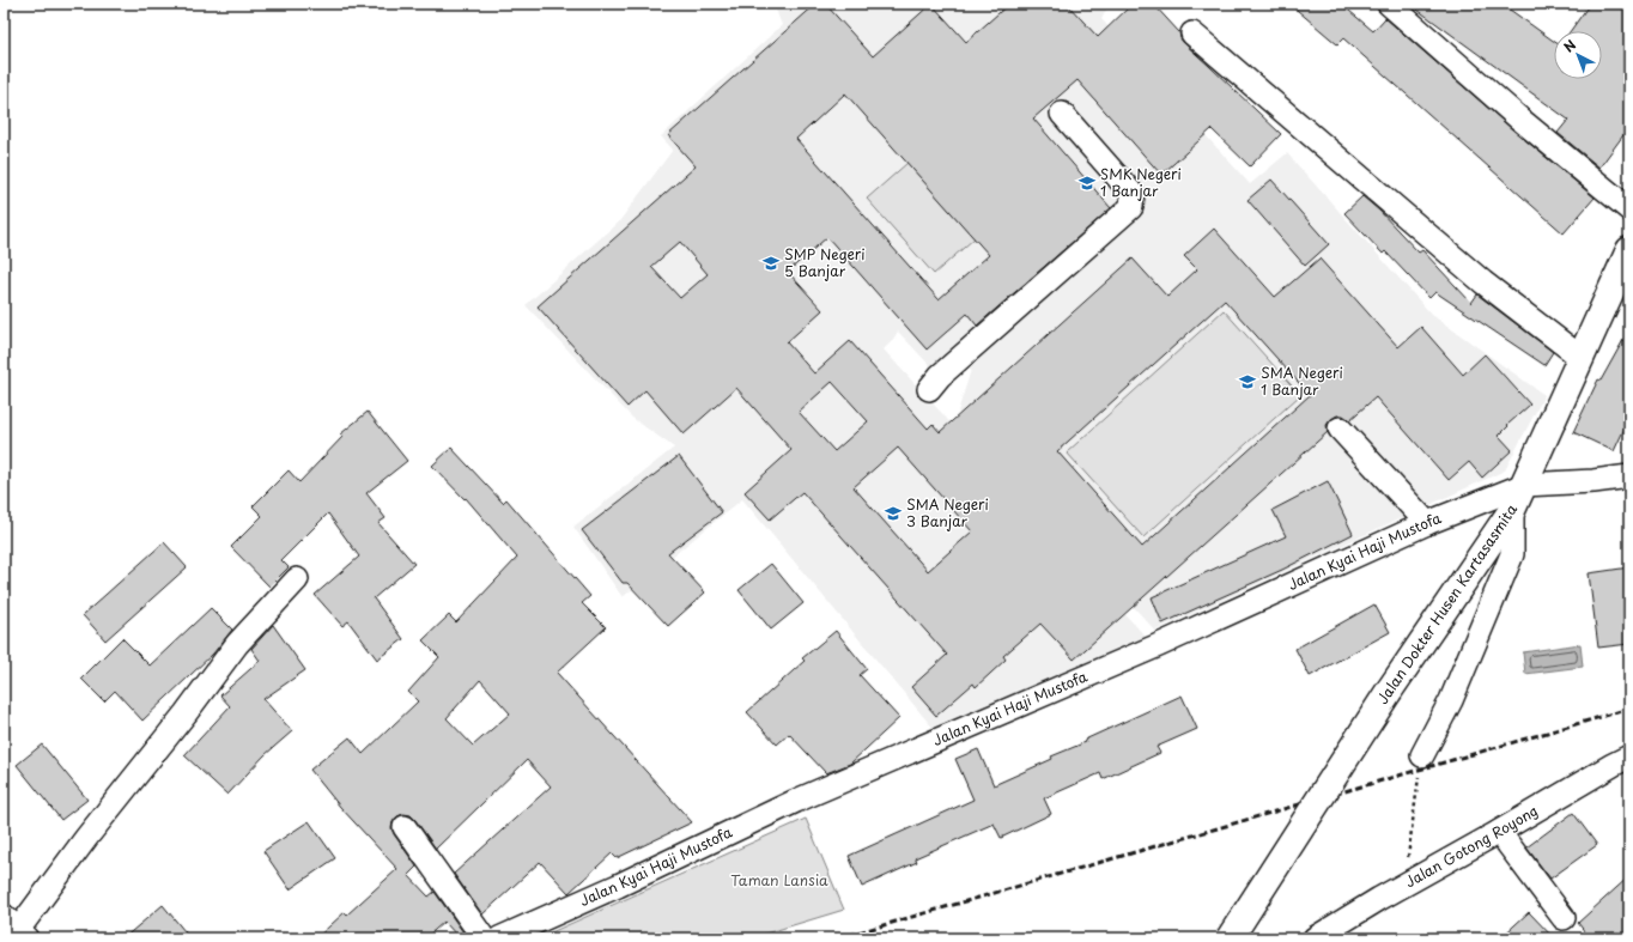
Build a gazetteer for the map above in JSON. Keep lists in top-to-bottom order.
{
  "streets": {
    "main road": ["Jalan Dokter Husen Kartasasmita"],
    "street": ["Jalan Kyai Haji Mustofa", "Jalan Gotong Royong"]
  },
  "crossings": [
    ["Jalan Kyai Haji Mustofa", "Jalan Dokter Husen Kartasasmita"]
  ],
  "parks": ["Taman Lansia"],
  "places": {
    "school or university": [
      "SMK Negeri 1 Banjar",
      "SMP Negeri 5 Banjar",
      "SMA Negeri 1 Banjar",
      "SMA Negeri 3 Banjar"
    ]
  },
  "north": "top left"
}
